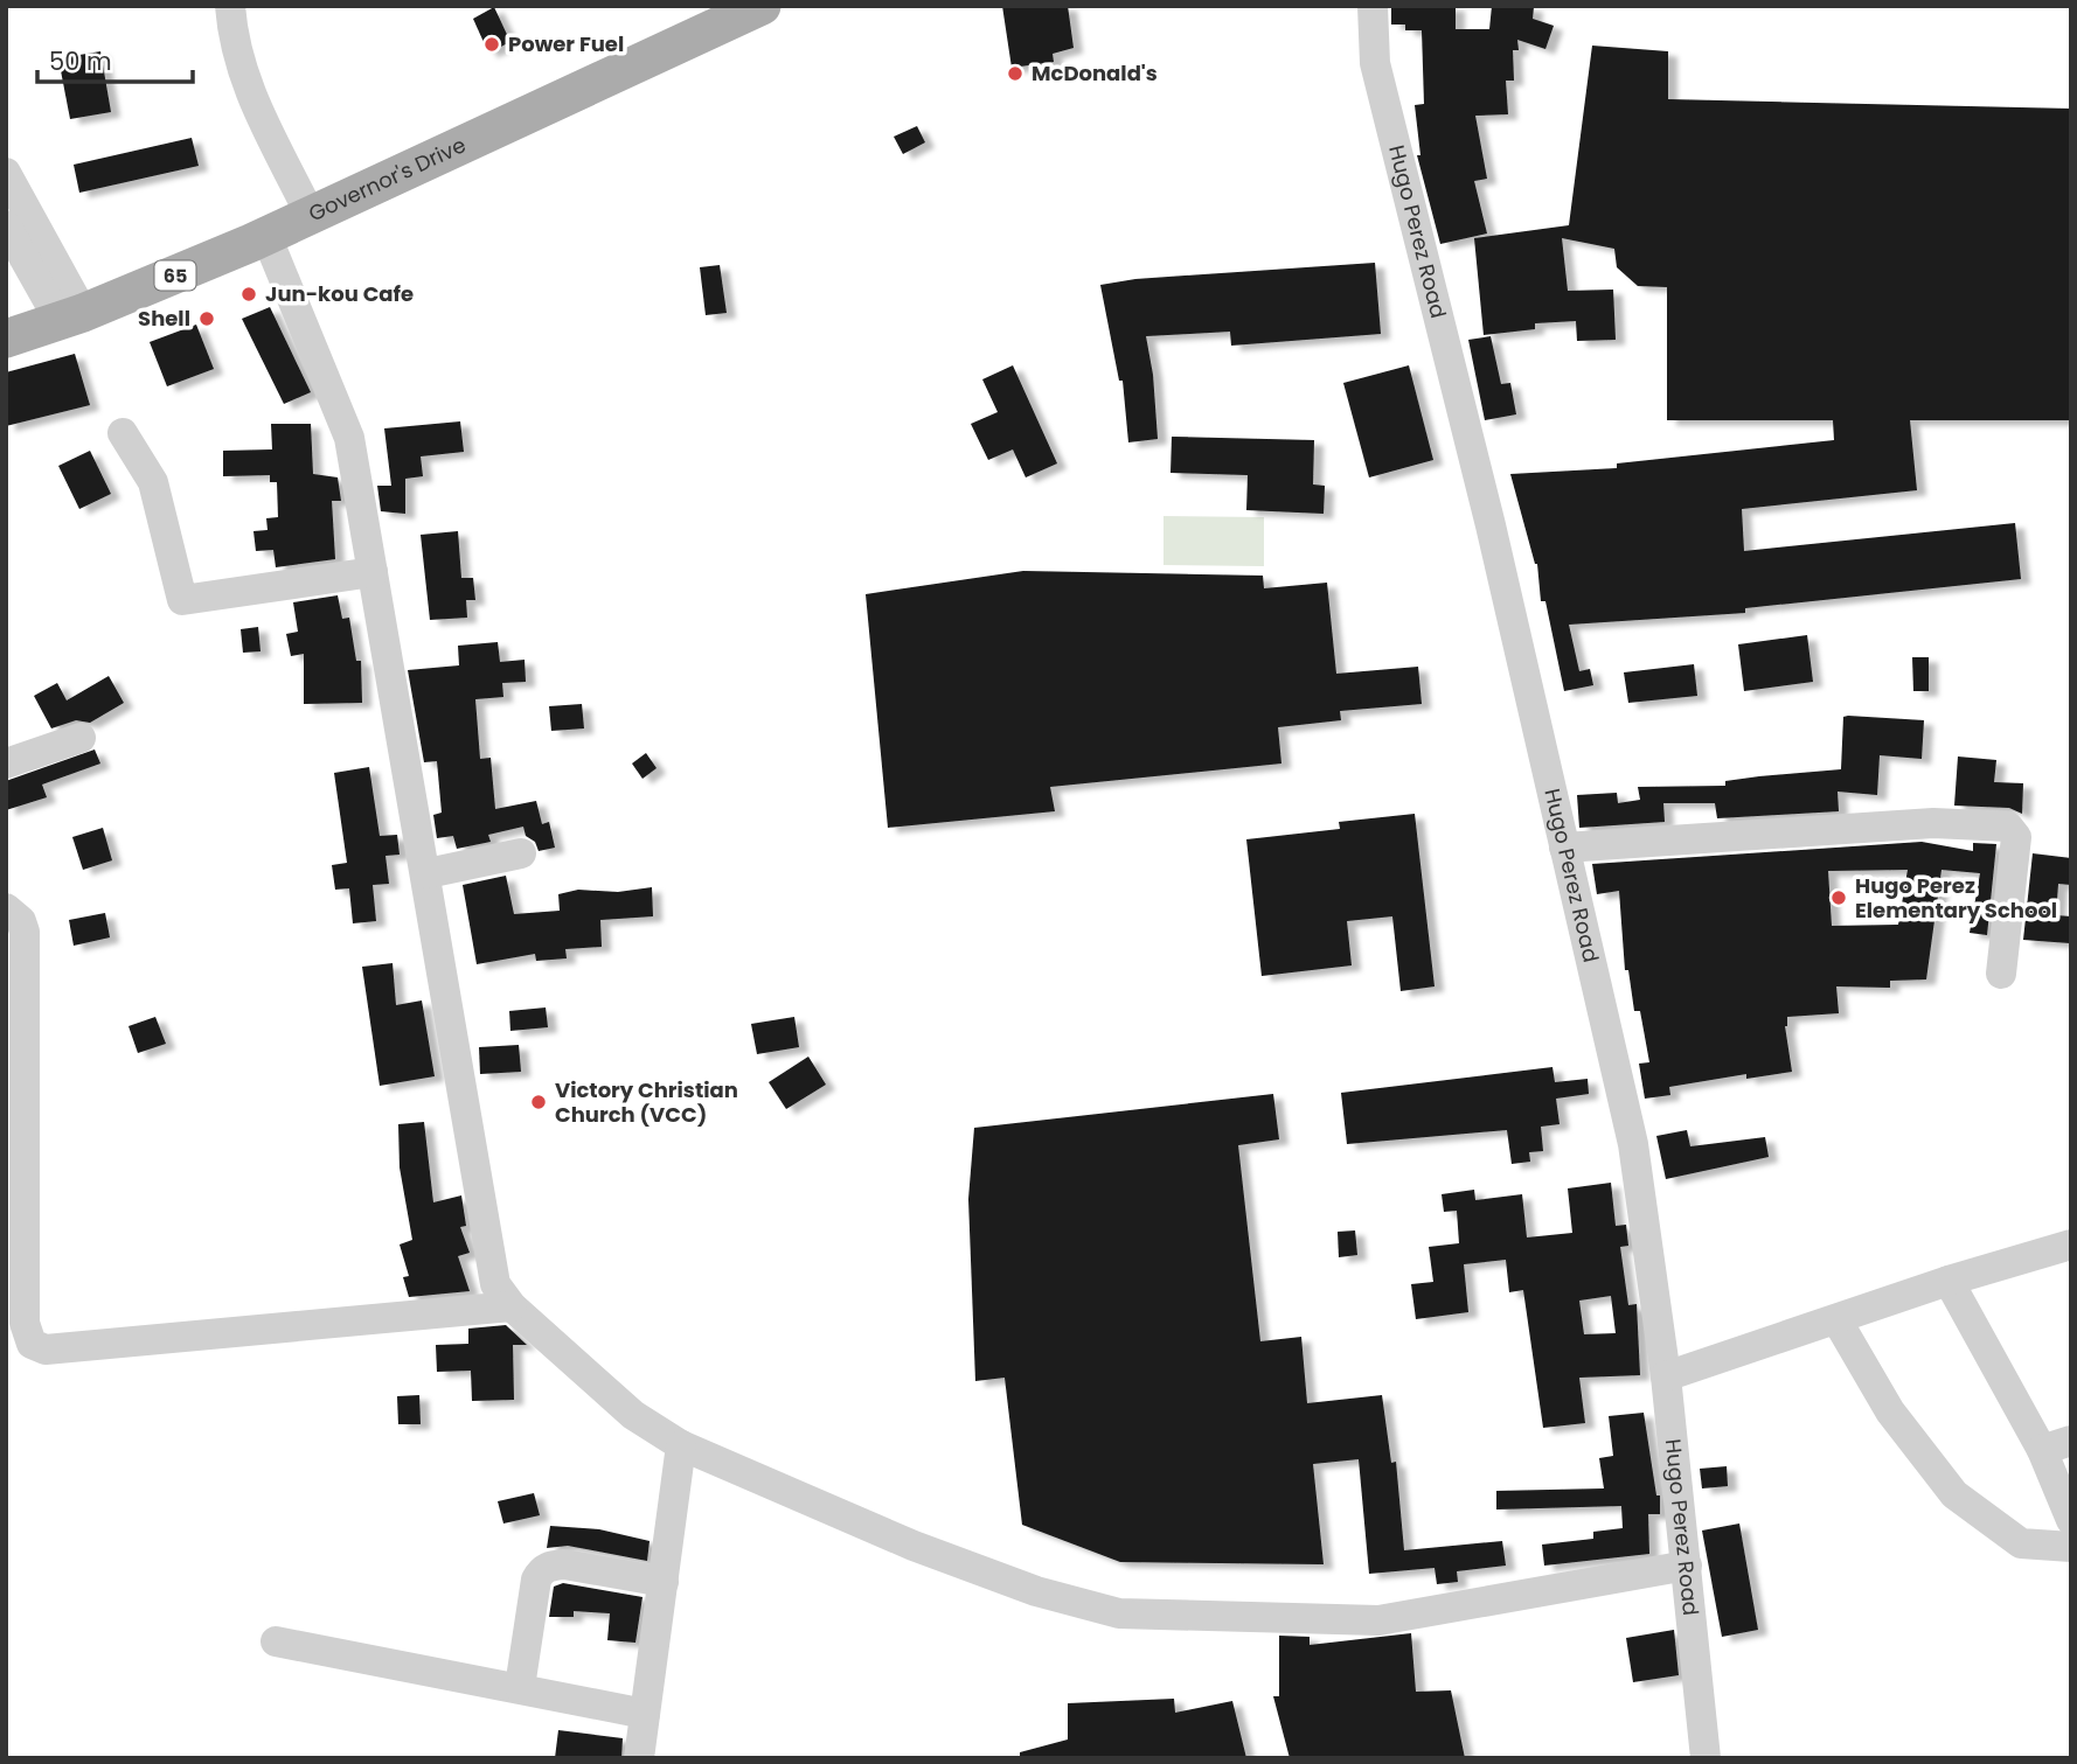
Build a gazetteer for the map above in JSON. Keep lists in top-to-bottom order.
{
  "streets": {
    "main road": ["Governor's Drive", "65"],
    "street": ["Hugo Perez Road"]
  },
  "places": [
    "Power Fuel",
    "McDonald's",
    "Jun-kou Cafe",
    "Shell",
    "Hugo Perez Elementary School",
    "Victory Christian Church (VCC)"
  ],
  "scale_bar": "50 m"
}
